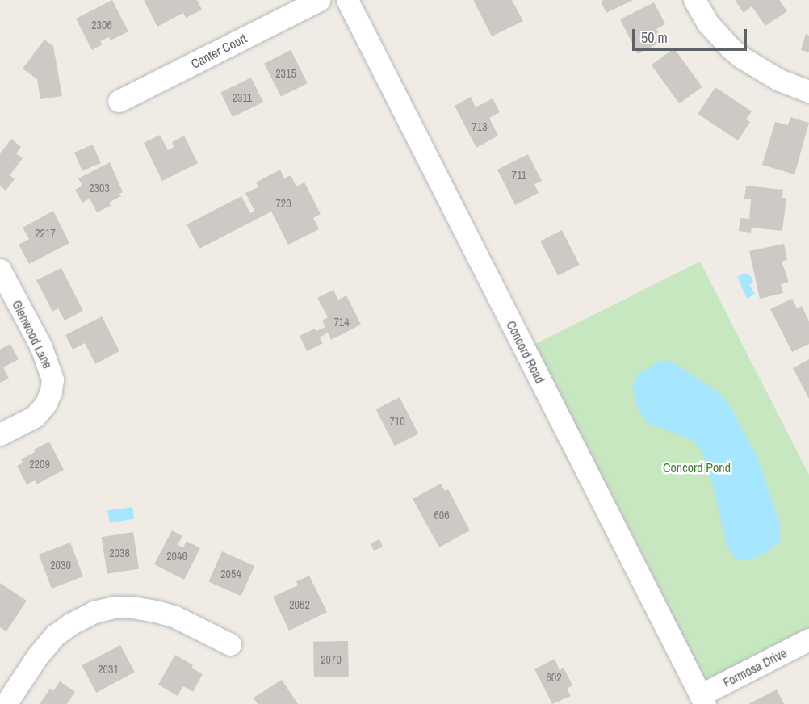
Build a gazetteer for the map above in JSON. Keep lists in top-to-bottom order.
{
  "streets": {
    "street": [
      "Canter Court",
      "Glenwood Lane",
      "Concord Road",
      "Formosa Drive"
    ]
  },
  "crossings": [
    ["Concord Road", "Formosa Drive"]
  ],
  "parks": ["Concord Pond"],
  "house_numbers": [
    "2306",
    "2315",
    "2311",
    "713",
    "711",
    "2303",
    "720",
    "2217",
    "714",
    "710",
    "2209",
    "606",
    "2038",
    "2046",
    "2030",
    "2054",
    "2062",
    "2070",
    "2031",
    "602"
  ],
  "scale_bar": "50 m"
}
